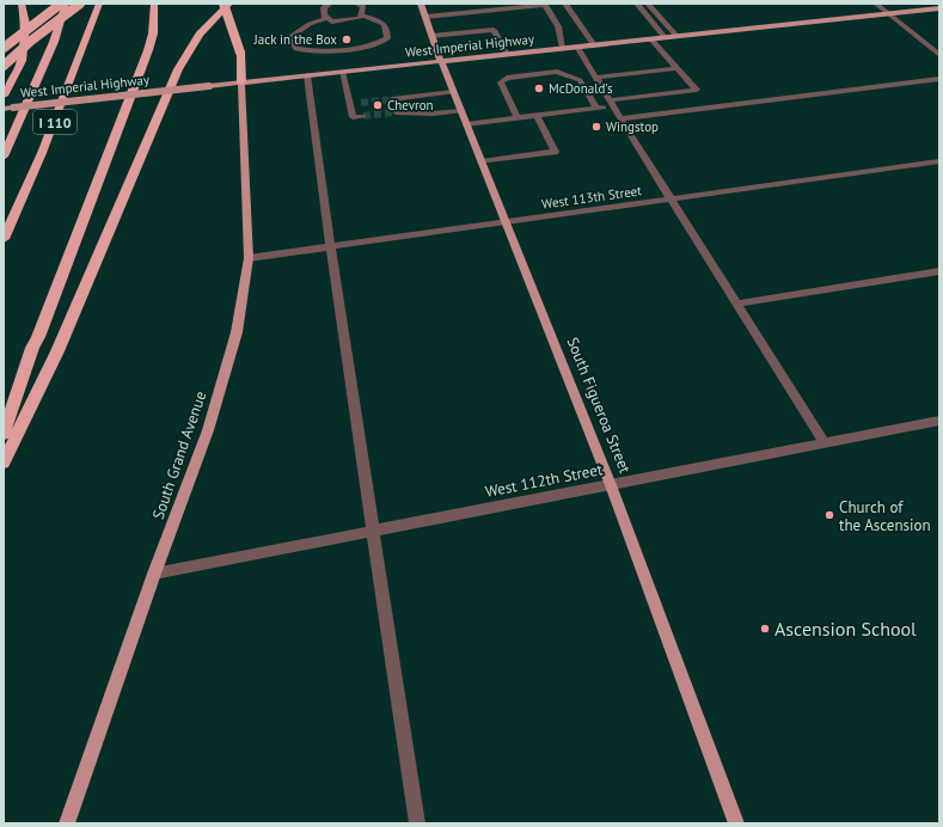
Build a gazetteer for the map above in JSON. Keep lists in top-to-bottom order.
{
  "streets": {
    "highway": ["I 110"],
    "main road": ["West Imperial Highway", "South Figueroa Street", "South Grand Avenue"],
    "street": ["West 113th Street", "West 112th Street"]
  },
  "crossings": [
    ["West Imperial Highway", "South Figueroa Street"],
    ["West Imperial Highway", "South Grand Avenue"],
    ["West 113th Street", "South Figueroa Street"],
    ["West 113th Street", "South Grand Avenue"],
    ["South Figueroa Street", "West 112th Street"],
    ["South Grand Avenue", "West 112th Street"]
  ],
  "places": [
    "Jack in the Box",
    "McDonald's",
    "Chevron",
    "Wingstop",
    "Church of the Ascension",
    "Ascension School"
  ]
}
